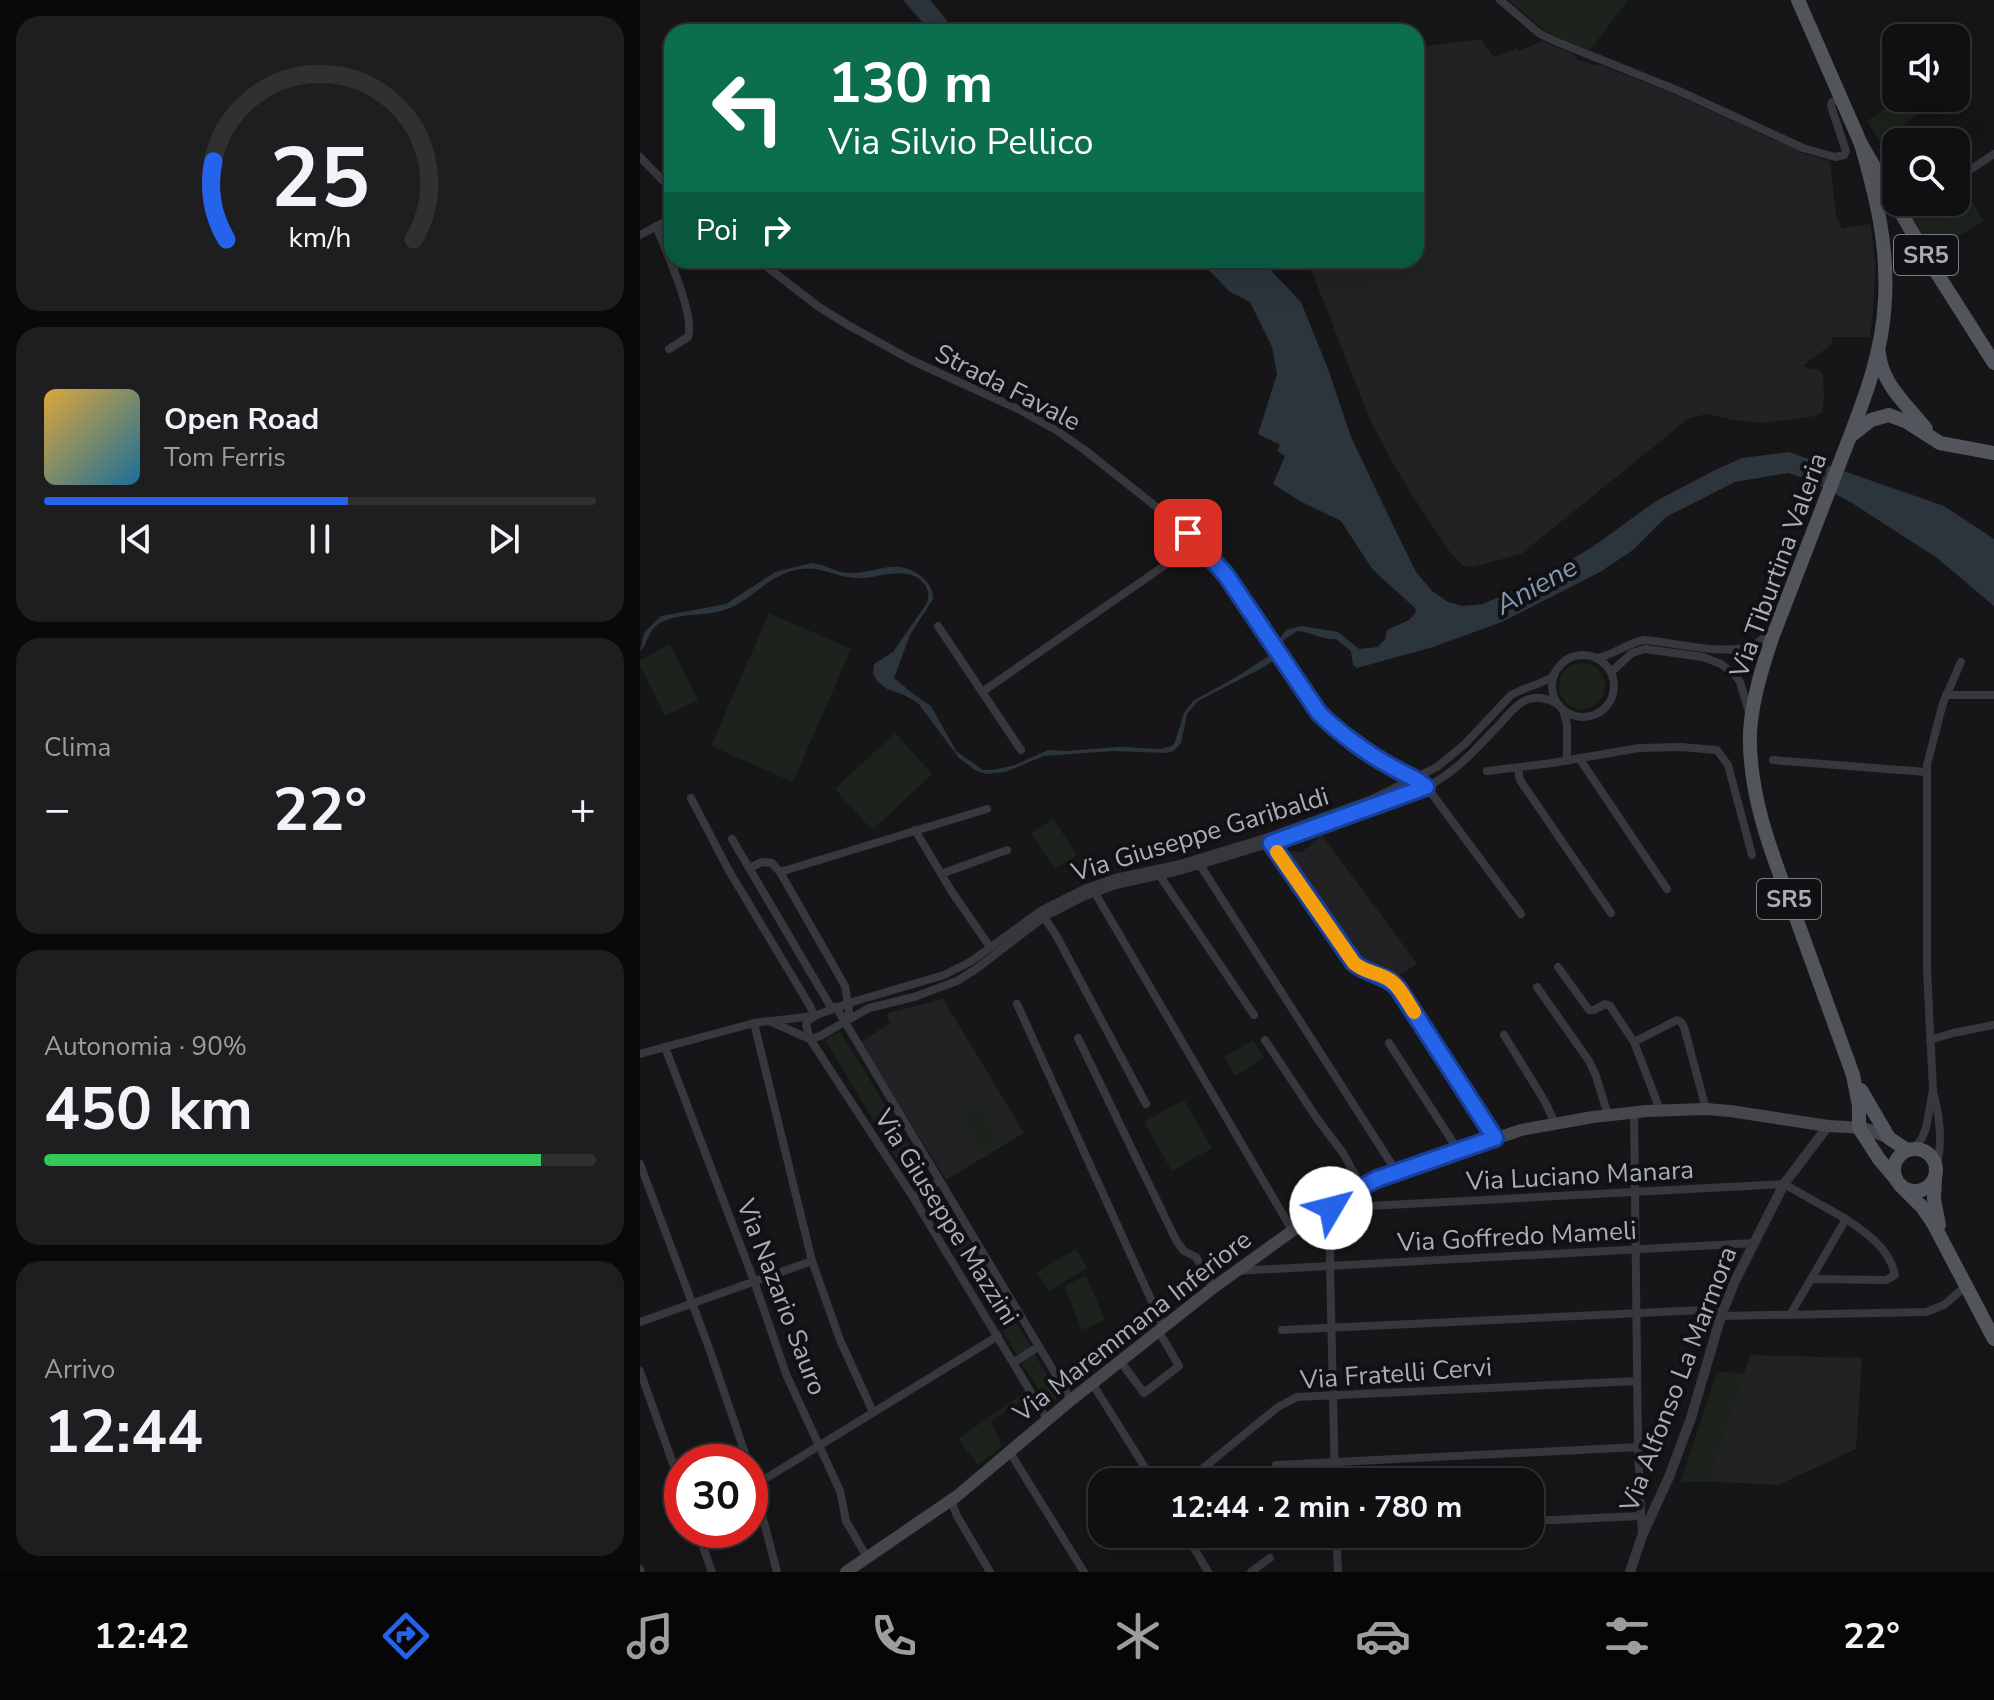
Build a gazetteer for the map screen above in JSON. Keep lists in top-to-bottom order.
{
  "streets": {
    "main road": ["SR5", "Via Tiburtina Valeria", "Via Maremmana Inferiore"],
    "street": [
      "Strada Favale",
      "Via Giuseppe Garibaldi",
      "Via Luciano Manara",
      "Via Giuseppe Mazzini",
      "Via Goffredo Mameli",
      "Via Nazario Sauro",
      "Via Fratelli Cervi",
      "Via Alfonso La Marmora"
    ]
  },
  "crossings": [
    ["Strada Favale", "Via Giuseppe Garibaldi"],
    ["Via Tiburtina Valeria", "Via Maremmana Inferiore"],
    ["Via Giuseppe Garibaldi", "Via Giuseppe Mazzini"],
    ["Via Giuseppe Garibaldi", "Via Nazario Sauro"],
    ["Via Luciano Manara", "Via Maremmana Inferiore"],
    ["Via Luciano Manara", "Via Alfonso La Marmora"],
    ["Via Giuseppe Mazzini", "Via Maremmana Inferiore"],
    ["Via Goffredo Mameli", "Via Maremmana Inferiore"],
    ["Via Goffredo Mameli", "Via Alfonso La Marmora"],
    ["Via Nazario Sauro", "Via Maremmana Inferiore"],
    ["Via Maremmana Inferiore", "Via Alfonso La Marmora"]
  ],
  "water": ["Aniene"],
  "page": {
    "turn": ["130 m", "Via Silvio Pellico"],
    "then": "Poi",
    "song": ["Open Road", "Tom Ferris"],
    "tile": [
      "Clima",
      ["Autonomia · 90%", "450 km"],
      ["Arrivo", "12:44"]
    ],
    "heat": ["−", "22°", "+"],
    "limit": "30",
    "trip": "12:44 · 2 min · 780 m",
    "tabs": ["12:42", "22°"],
    "gauge": ["25", "km/h"]
  }
}
